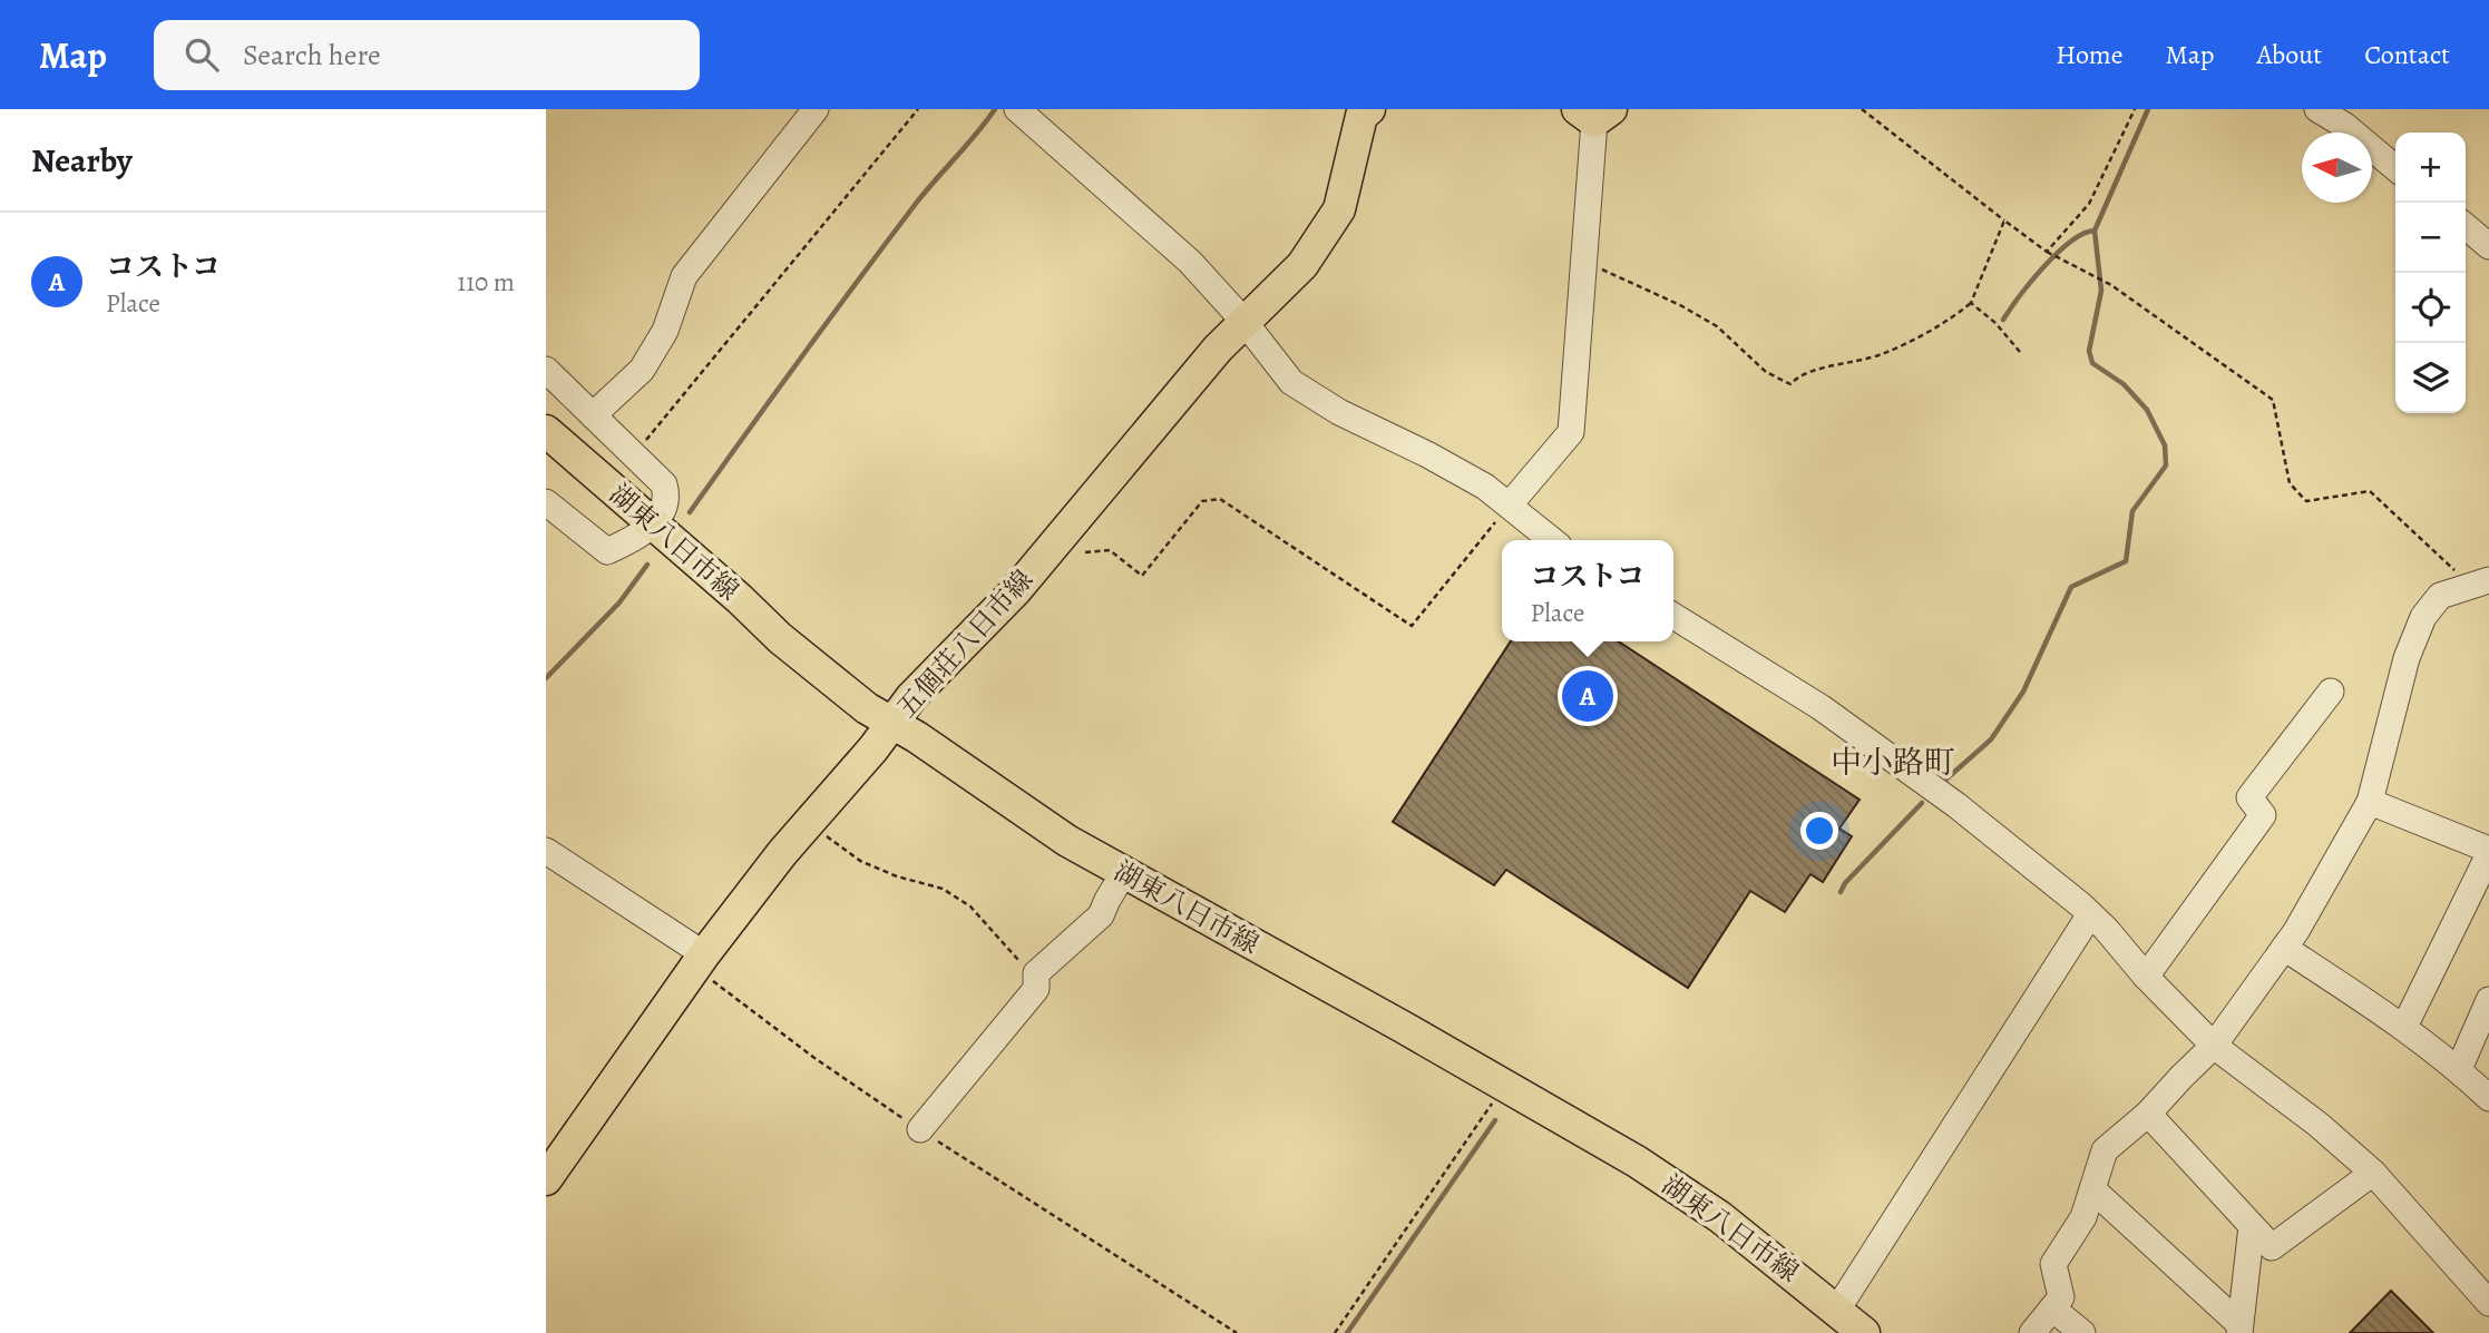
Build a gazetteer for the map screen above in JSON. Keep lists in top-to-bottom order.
{
  "streets": {
    "main road": ["湖東八日市線", "五個荘八日市線"]
  },
  "crossings": [
    ["湖東八日市線", "五個荘八日市線"]
  ],
  "districts": ["中小路町"],
  "north": "left",
  "page": {
    "header": "Map",
    "search": "Search here",
    "nav": [
      "Home",
      "Map",
      "About",
      "Contact"
    ],
    "heading": "Nearby",
    "map_buttons": ["+", "−"],
    "list": [
      {
        "mark": "A",
        "name": "コストコ",
        "note": "Place",
        "value": "110 m"
      }
    ],
    "popup": ["コストコ", "Place"],
    "pins": "A"
  }
}
